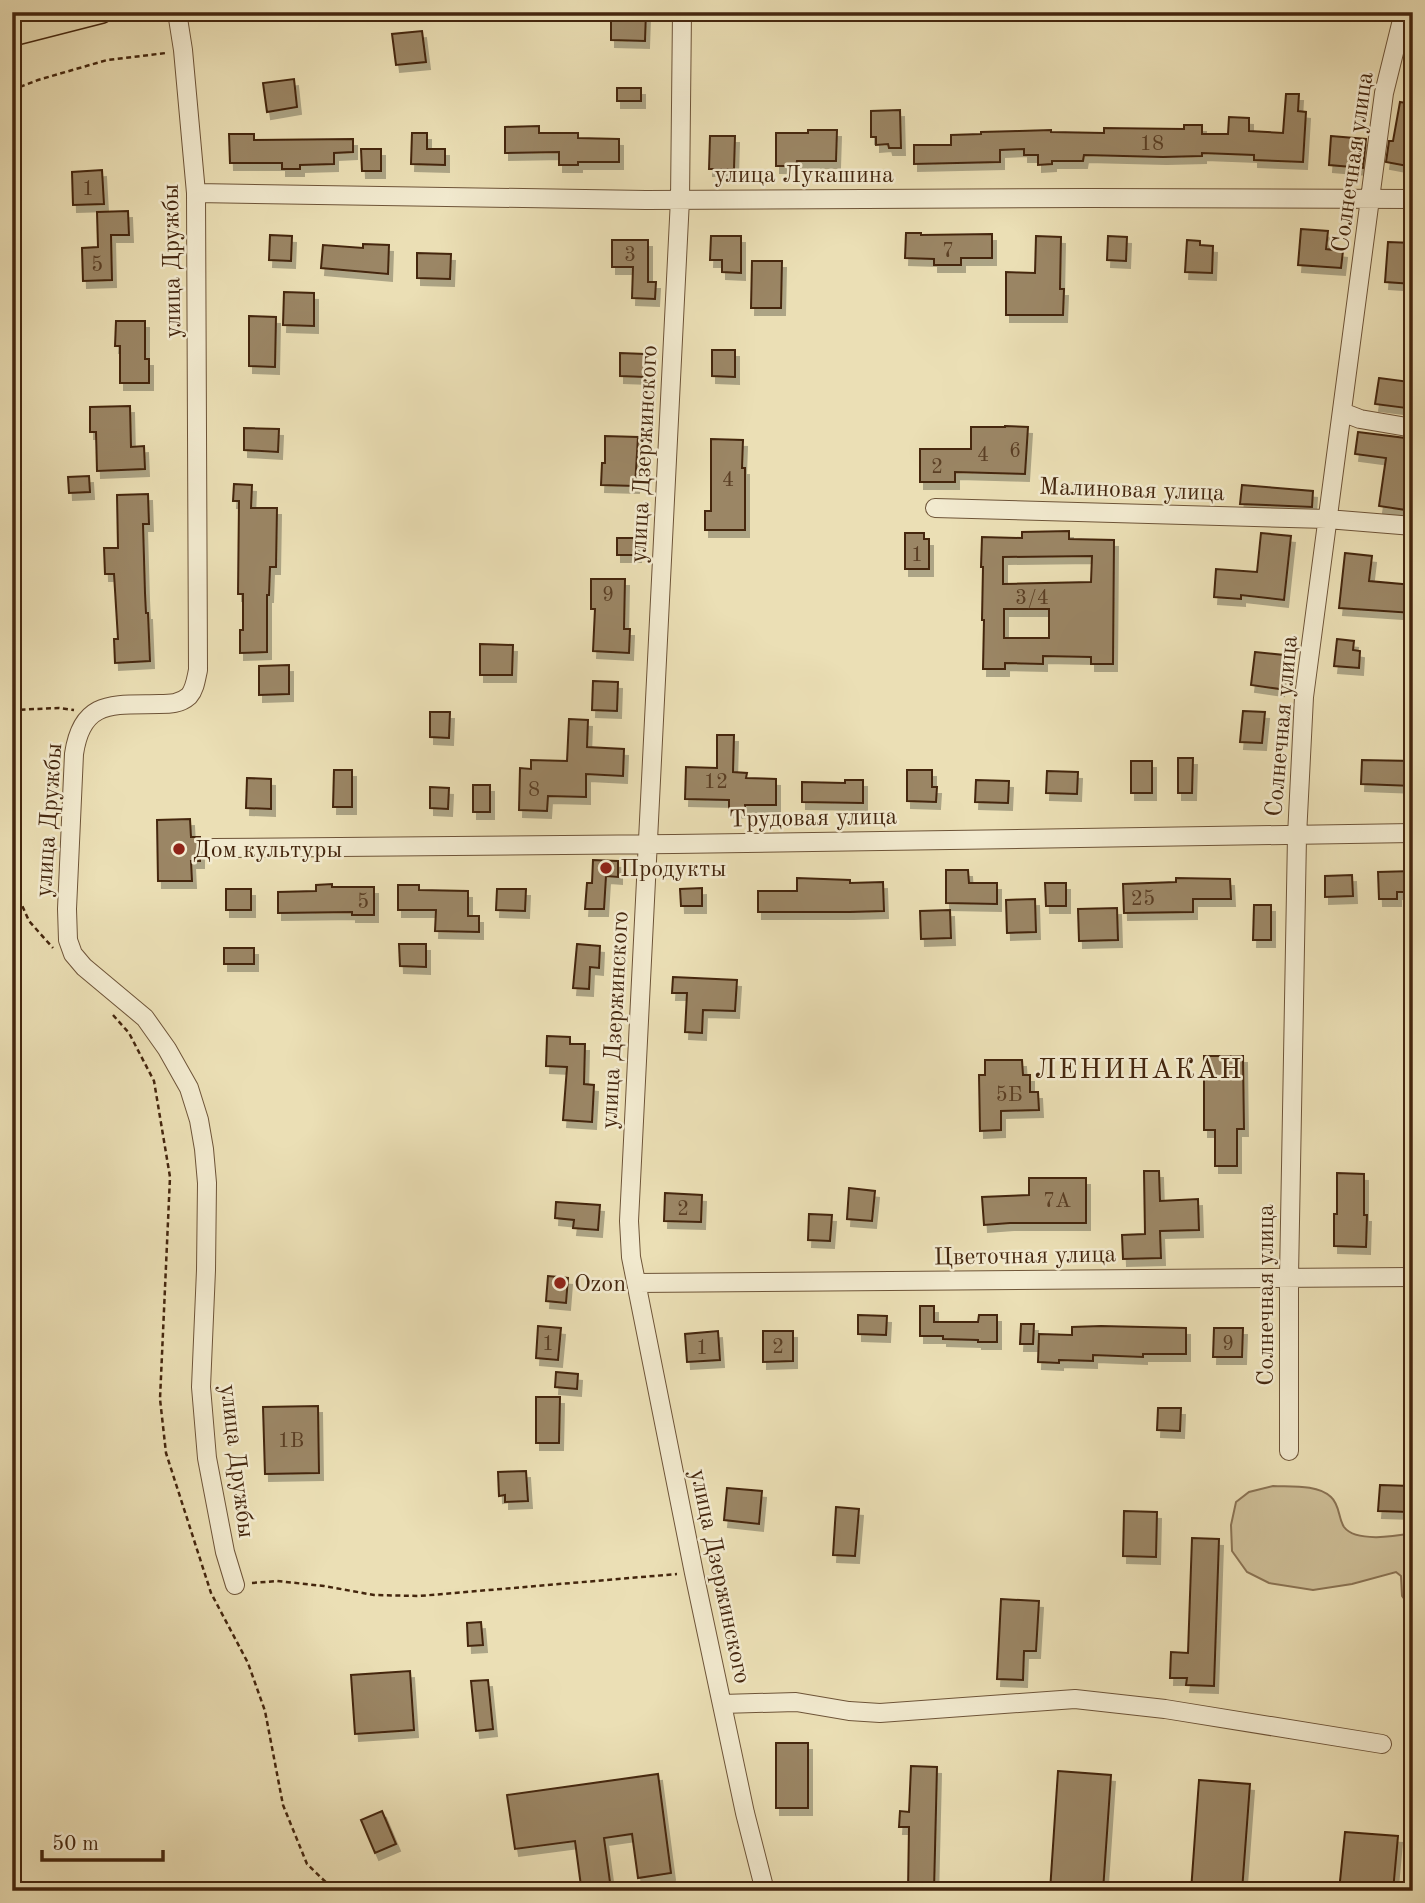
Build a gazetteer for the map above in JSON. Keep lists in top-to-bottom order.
{
  "streets": {
    "street": [
      "Солнечная улица",
      "улица Лукашина",
      "улица Дружбы",
      "улица Дзержинского",
      "Малиновая улица",
      "Трудовая улица",
      "Цветочная улица"
    ]
  },
  "crossings": [
    ["Солнечная улица", "улица Лукашина"],
    ["Солнечная улица", "Малиновая улица"],
    ["Солнечная улица", "Трудовая улица"],
    ["Солнечная улица", "Цветочная улица"],
    ["улица Лукашина", "улица Дружбы"],
    ["улица Лукашина", "улица Дзержинского"],
    ["улица Дзержинского", "Трудовая улица"],
    ["улица Дзержинского", "Цветочная улица"]
  ],
  "districts": ["ЛЕНИНАКАН"],
  "places": ["Дом культуры", "Продукты", "Ozon"],
  "house_numbers": [
    "18",
    "1",
    "7",
    "3",
    "5",
    "6",
    "4",
    "2",
    "4",
    "1",
    "9",
    "3/4",
    "12",
    "8",
    "25",
    "5",
    "5Б",
    "7А",
    "2",
    "1",
    "9",
    "2",
    "1",
    "1В"
  ],
  "scale_bar": "50 m"
}
